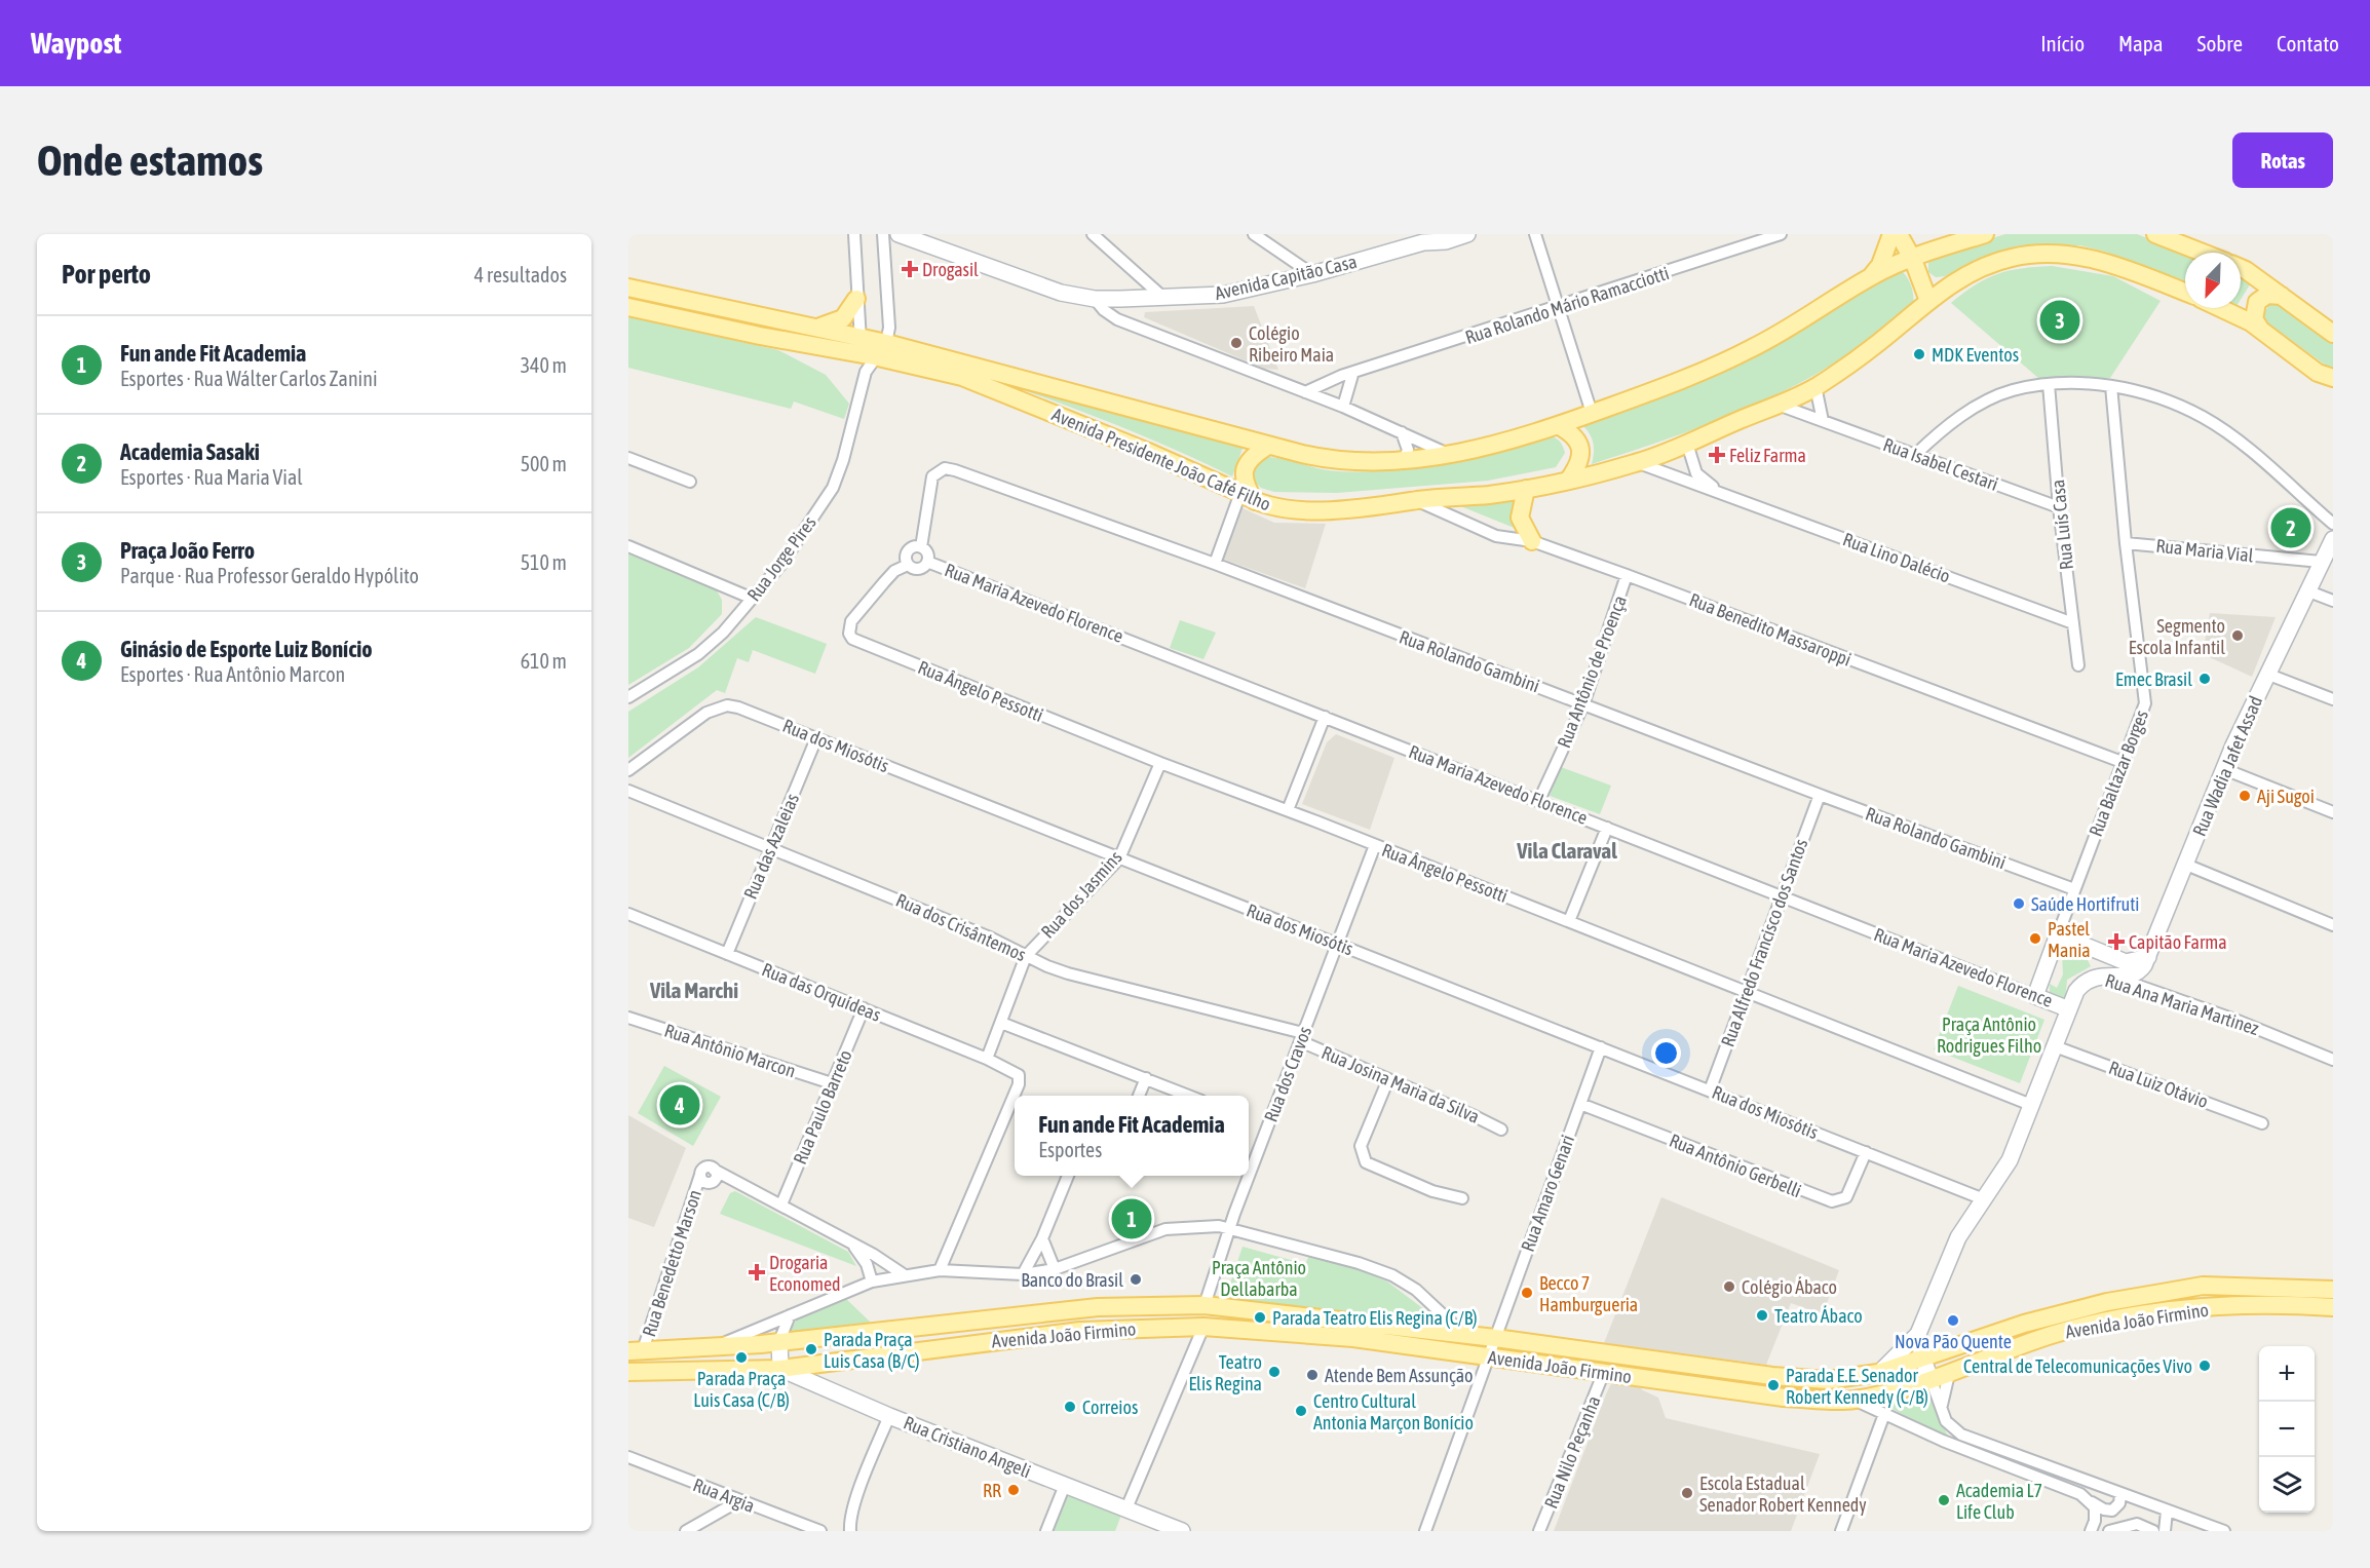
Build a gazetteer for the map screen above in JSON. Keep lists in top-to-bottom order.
{
  "streets": {
    "main road": ["Avenida Presidente João Café Filho", "Avenida João Firmino"],
    "street": [
      "Avenida Capitão Casa",
      "Rua Rolando Mário Ramacciotti",
      "Rua Isabel Cestari",
      "Rua Luís Casa",
      "Rua Maria Vial",
      "Rua Lino Dalécio",
      "Rua Jorge Pires",
      "Rua Maria Azevedo Florence",
      "Rua Benedito Massaroppi",
      "Rua Rolando Gambini",
      "Rua Antônio de Proença",
      "Rua Ângelo Pessotti",
      "Rua dos Miosótis",
      "Rua Wadia Jafet Assad",
      "Rua Baltazar Borges",
      "Rua das Azaleias",
      "Rua dos Jasmins",
      "Rua dos Crisântemos",
      "Rua Alfredo Francisco dos Santos",
      "Rua das Orquídeas",
      "Rua Ana Maria Martinez",
      "Rua Antônio Marcon",
      "Rua dos Cravos",
      "Rua Josina Maria da Silva",
      "Rua Luiz Otávio",
      "Rua Paulo Barreto",
      "Rua Antônio Gerbelli",
      "Rua Amaro Genari",
      "Rua Benedetto Marson",
      "Rua Cristiano Angeli",
      "Rua Nilo Peçanha",
      "Rua Argia"
    ]
  },
  "crossings": [
    ["Avenida Presidente João Café Filho", "Rua Isabel Cestari"],
    ["Avenida Presidente João Café Filho", "Rua Lino Dalécio"],
    ["Avenida Presidente João Café Filho", "Rua Jorge Pires"],
    ["Avenida Presidente João Café Filho", "Rua Benedito Massaroppi"],
    ["Rua Isabel Cestari", "Rua Luís Casa"],
    ["Rua Luís Casa", "Rua Lino Dalécio"],
    ["Rua Maria Vial", "Rua Wadia Jafet Assad"],
    ["Rua Maria Vial", "Rua Baltazar Borges"],
    ["Rua Maria Azevedo Florence", "Rua Rolando Gambini"],
    ["Rua Maria Azevedo Florence", "Rua Antônio de Proença"],
    ["Rua Maria Azevedo Florence", "Rua Ângelo Pessotti"],
    ["Rua Maria Azevedo Florence", "Rua Alfredo Francisco dos Santos"],
    ["Rua Maria Azevedo Florence", "Rua Ana Maria Martinez"],
    ["Rua Benedito Massaroppi", "Rua Antônio de Proença"],
    ["Rua Benedito Massaroppi", "Rua Baltazar Borges"],
    ["Rua Rolando Gambini", "Rua Antônio de Proença"],
    ["Rua Rolando Gambini", "Rua Ângelo Pessotti"],
    ["Rua Rolando Gambini", "Rua Baltazar Borges"],
    ["Rua Rolando Gambini", "Rua Alfredo Francisco dos Santos"],
    ["Rua Ângelo Pessotti", "Rua dos Jasmins"],
    ["Rua Ângelo Pessotti", "Rua Alfredo Francisco dos Santos"],
    ["Rua Ângelo Pessotti", "Rua Ana Maria Martinez"],
    ["Rua Ângelo Pessotti", "Rua dos Cravos"],
    ["Rua dos Miosótis", "Rua das Azaleias"],
    ["Rua dos Miosótis", "Rua dos Jasmins"],
    ["Rua dos Miosótis", "Rua Alfredo Francisco dos Santos"],
    ["Rua dos Miosótis", "Rua Ana Maria Martinez"],
    ["Rua dos Miosótis", "Rua dos Cravos"],
    ["Rua dos Miosótis", "Rua Antônio Gerbelli"],
    ["Rua dos Miosótis", "Rua Amaro Genari"],
    ["Rua das Azaleias", "Rua dos Crisântemos"],
    ["Rua das Azaleias", "Rua das Orquídeas"],
    ["Rua dos Jasmins", "Rua dos Crisântemos"],
    ["Rua dos Jasmins", "Rua das Orquídeas"],
    ["Rua dos Crisântemos", "Rua dos Cravos"],
    ["Rua dos Crisântemos", "Rua Josina Maria da Silva"],
    ["Rua das Orquídeas", "Rua Paulo Barreto"],
    ["Rua Ana Maria Martinez", "Rua Luiz Otávio"],
    ["Rua Ana Maria Martinez", "Avenida João Firmino"],
    ["Rua Antônio Marcon", "Rua Paulo Barreto"],
    ["Rua dos Cravos", "Rua Josina Maria da Silva"],
    ["Rua dos Cravos", "Avenida João Firmino"],
    ["Rua Paulo Barreto", "Rua Benedetto Marson"],
    ["Rua Antônio Gerbelli", "Rua Amaro Genari"],
    ["Rua Amaro Genari", "Avenida João Firmino"],
    ["Rua Benedetto Marson", "Avenida João Firmino"],
    ["Avenida João Firmino", "Rua Cristiano Angeli"],
    ["Avenida João Firmino", "Rua Nilo Peçanha"]
  ],
  "districts": ["Vila Claraval", "Vila Marchi"],
  "parks": ["Praça Antônio Rodrigues Filho", "Praça Antônio Dellabarba"],
  "places": {
    "health": [
      "Drogasil",
      "Feliz Farma",
      "Capitão Farma",
      "Drogaria Economed"
    ],
    "other": [
      "Colégio Ribeiro Maia",
      "MDK Eventos",
      "Segmento Escola Infantil",
      "Emec Brasil",
      "Aji Sugoi",
      "Saúde Hortifruti",
      "Pastel Mania",
      "Banco do Brasil",
      "Colégio Ábaco",
      "Becco 7 Hamburgueria",
      "Teatro Ábaco",
      "Parada Teatro Elis Regina (C/B)",
      "Nova Pão Quente",
      "Parada Praça Luis Casa (B/C)",
      "Parada Praça Luis Casa (C/B)",
      "Central de Telecomunicações Vivo",
      "Teatro Elis Regina",
      "Atende Bem Assunção",
      "Parada E.E. Senador Robert Kennedy (C/B)",
      "Correios",
      "Centro Cultural Antonia Marçon Bonício",
      "RR",
      "Escola Estadual Senador Robert Kennedy",
      "Academia L7 Life Club"
    ]
  },
  "north": "bottom left",
  "page": {
    "header": "Waypost",
    "nav": [
      "Início",
      "Mapa",
      "Sobre",
      "Contato"
    ],
    "buttons": "Rotas",
    "title": "Onde estamos",
    "heading": ["Por perto", "4 resultados"],
    "pins": [
      "3",
      "2",
      "4",
      "1"
    ],
    "list": [
      {
        "mark": "1",
        "name": "Fun ande Fit Academia",
        "note": "Esportes · Rua Wálter Carlos Zanini",
        "value": "340 m"
      },
      {
        "mark": "2",
        "name": "Academia Sasaki",
        "note": "Esportes · Rua Maria Vial",
        "value": "500 m"
      },
      {
        "mark": "3",
        "name": "Praça João Ferro",
        "note": "Parque · Rua Professor Geraldo Hypólito",
        "value": "510 m"
      },
      {
        "mark": "4",
        "name": "Ginásio de Esporte Luiz Bonício",
        "note": "Esportes · Rua Antônio Marcon",
        "value": "610 m"
      }
    ],
    "popup": ["Fun ande Fit Academia", "Esportes"],
    "map_buttons": ["+", "−"]
  }
}
